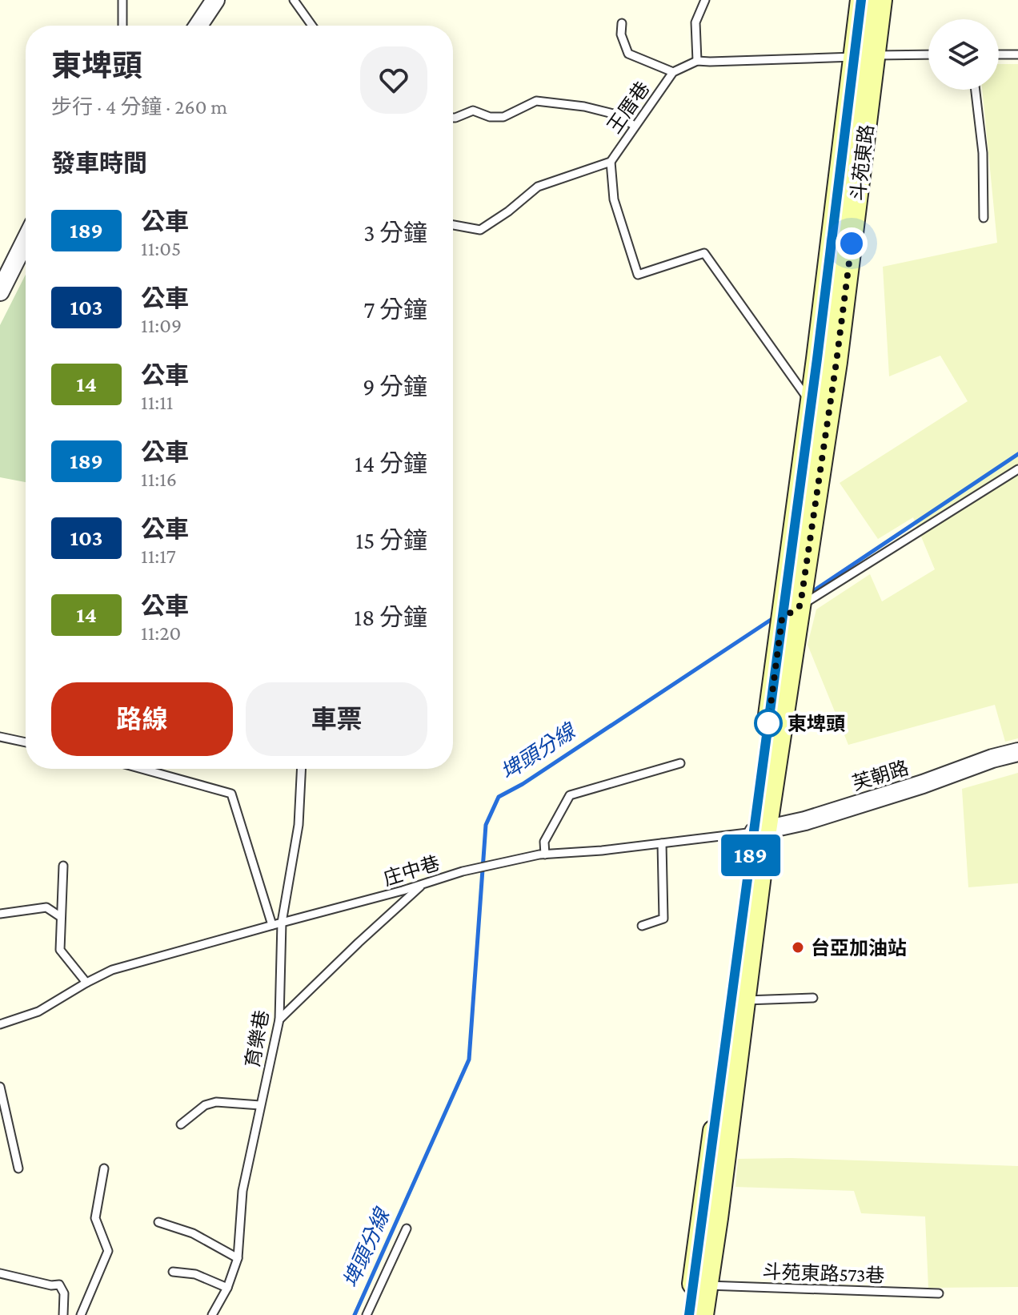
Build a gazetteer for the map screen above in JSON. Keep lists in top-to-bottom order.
{
  "streets": {
    "main road": ["斗苑東路"],
    "street": ["芙朝路"],
    "lane": [
      "王厝巷",
      "庄中巷",
      "育樂巷",
      "斗苑東路573巷"
    ]
  },
  "crossings": [
    ["王厝巷", "斗苑東路"],
    ["斗苑東路", "芙朝路"],
    ["斗苑東路", "庄中巷"],
    ["斗苑東路", "斗苑東路573巷"],
    ["芙朝路", "庄中巷"],
    ["庄中巷", "育樂巷"]
  ],
  "water": ["埤頭分線"],
  "places": ["東埤頭", "台亞加油站"],
  "lines": ["bus line 189"],
  "page": {
    "on_map": "189",
    "heading": [
      ["東埤頭", "步行 · 4 分鐘 · 260 m"],
      "發車時間"
    ],
    "list": [
      {
        "mark": "189",
        "name": "公車",
        "note": "11:05",
        "value": "3 分鐘"
      },
      {
        "mark": "103",
        "name": "公車",
        "note": "11:09",
        "value": "7 分鐘"
      },
      {
        "mark": "14",
        "name": "公車",
        "note": "11:11",
        "value": "9 分鐘"
      },
      {
        "mark": "189",
        "name": "公車",
        "note": "11:16",
        "value": "14 分鐘"
      },
      {
        "mark": "103",
        "name": "公車",
        "note": "11:17",
        "value": "15 分鐘"
      },
      {
        "mark": "14",
        "name": "公車",
        "note": "11:20",
        "value": "18 分鐘"
      }
    ],
    "buttons": ["路線", "車票"]
  }
}
